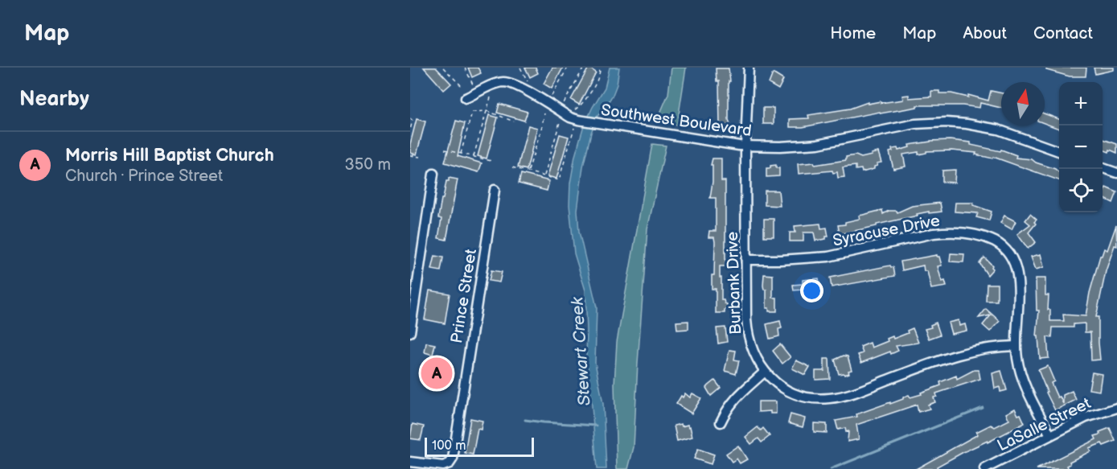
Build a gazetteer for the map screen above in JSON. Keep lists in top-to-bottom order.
{
  "streets": {
    "street": [
      "Southwest Boulevard",
      "Syracuse Drive",
      "Burbank Drive",
      "Prince Street",
      "LaSalle Street"
    ]
  },
  "crossings": [
    ["Southwest Boulevard", "Burbank Drive"],
    ["Syracuse Drive", "Burbank Drive"],
    ["Syracuse Drive", "LaSalle Street"]
  ],
  "water": ["Stewart Creek"],
  "scale_bar": "100 m",
  "north": "top",
  "page": {
    "header": "Map",
    "nav": [
      "Home",
      "Map",
      "About",
      "Contact"
    ],
    "heading": "Nearby",
    "map_buttons": ["+", "−"],
    "list": [
      {
        "mark": "A",
        "name": "Morris Hill Baptist Church",
        "note": "Church · Prince Street",
        "value": "350 m"
      }
    ],
    "pins": "A",
    "scale": "100 m"
  }
}
